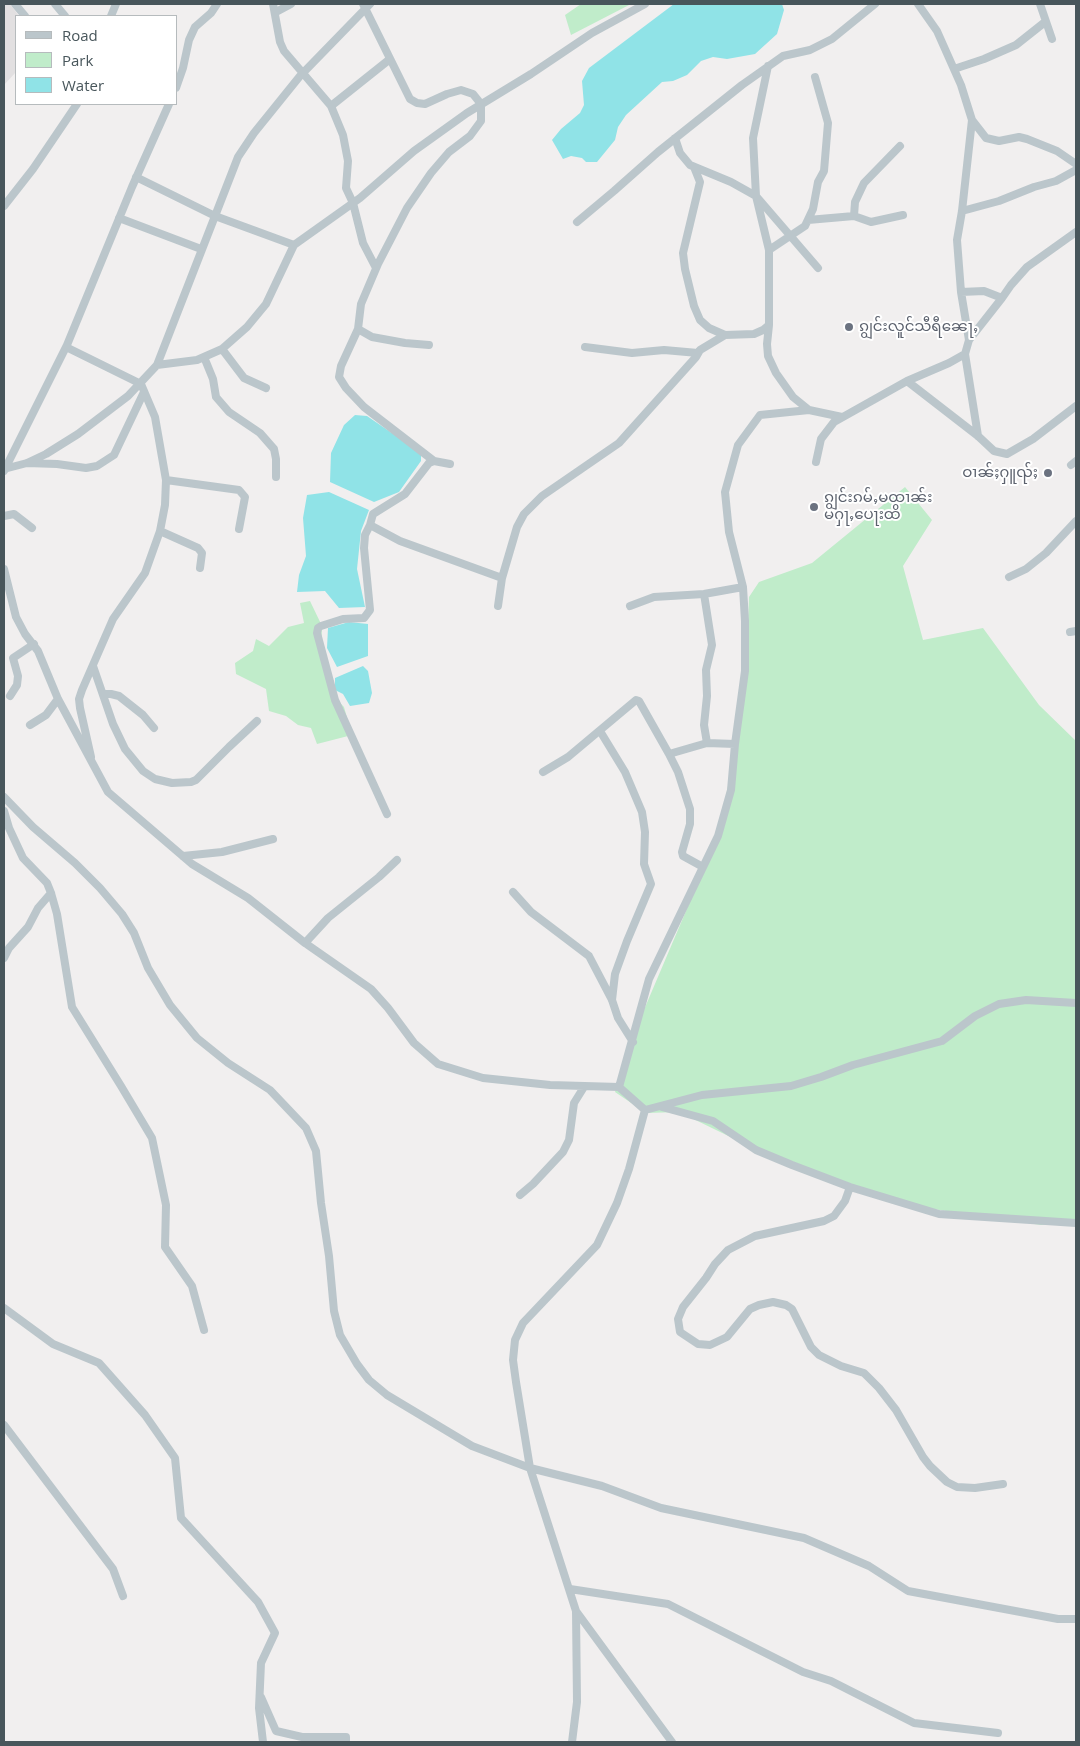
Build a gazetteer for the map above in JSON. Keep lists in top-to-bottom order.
{
  "places": ["ၵျွင်းလူင်သီရီၼေႃႇ", "ဝၢၼ်ႈႁူၺ်ႈ", "ၵျွင်းၵမ်ႇမထၢၼ်း မႁႃႇပေႃးထိ"],
  "legend": ["Road", "Park", "Water"]
}
